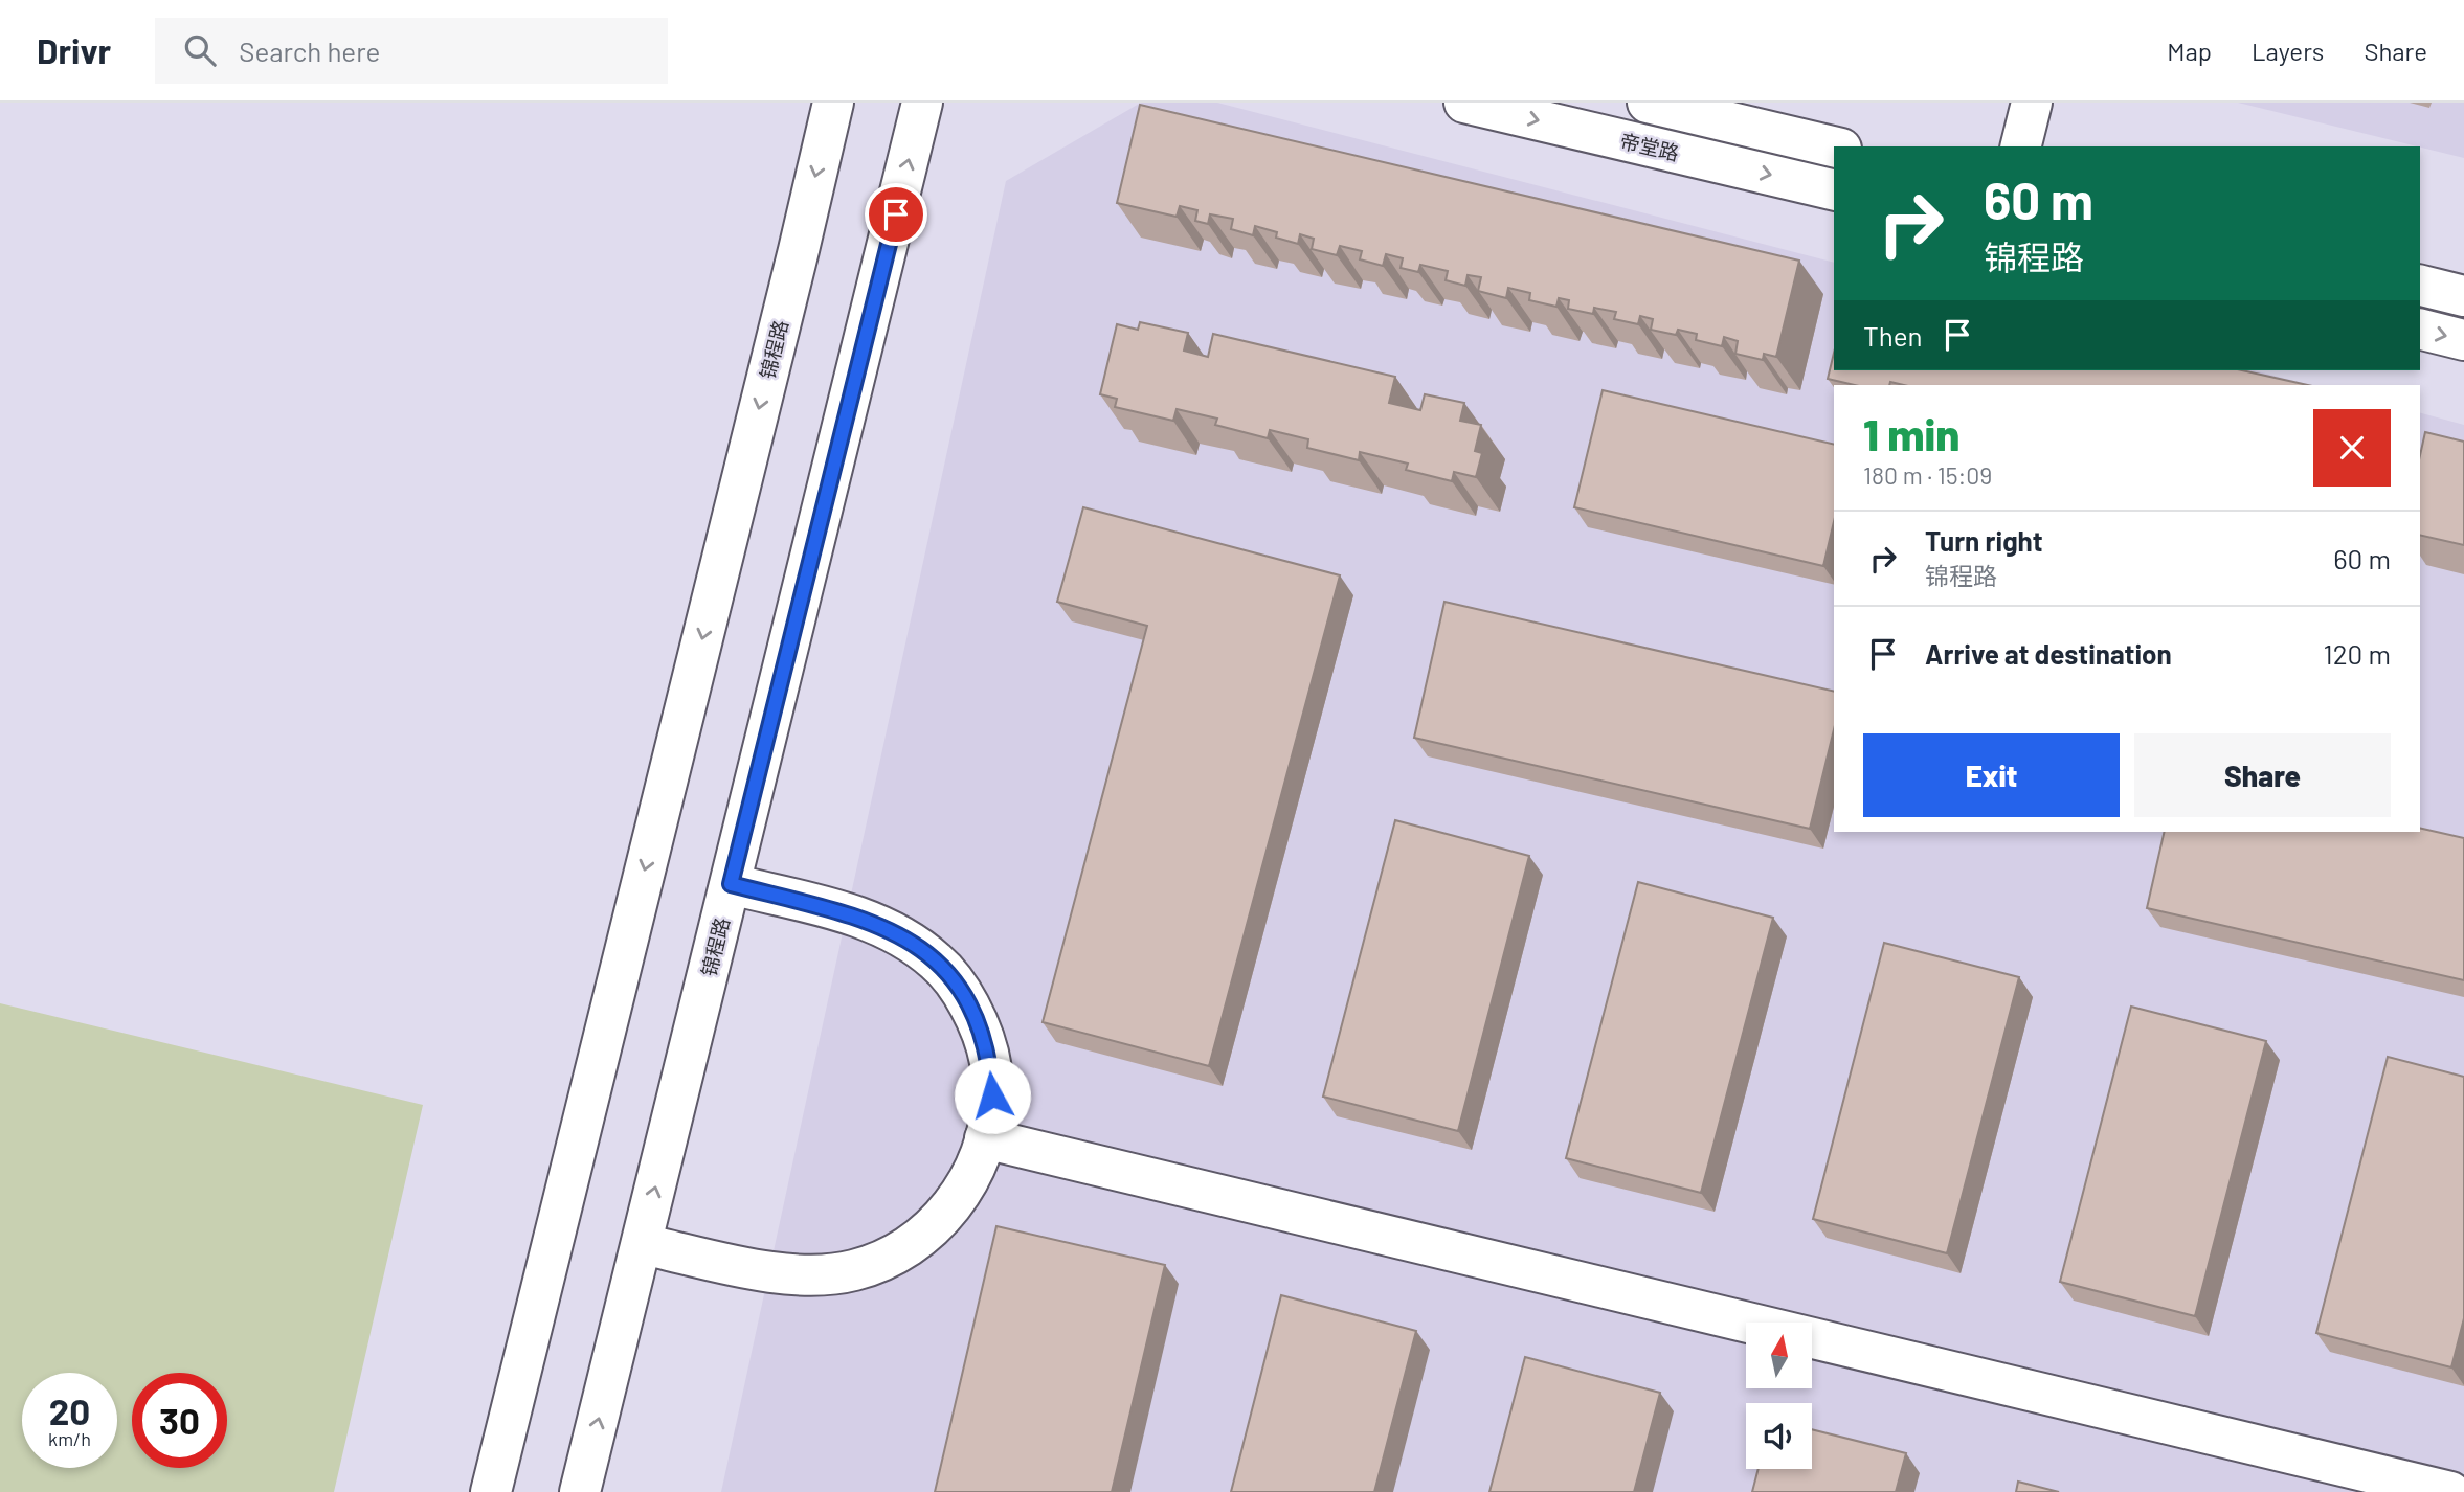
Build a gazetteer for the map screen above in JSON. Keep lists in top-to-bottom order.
{
  "streets": {
    "street": ["帝堂路", "锦程路"]
  },
  "north": "top",
  "page": {
    "header": "Drivr",
    "search": "Search here",
    "nav": ["Map", "Layers", "Share"],
    "turn": ["60 m", "锦程路"],
    "then": "Then",
    "heading": ["1 min", "180 m · 15:09"],
    "list": [
      {
        "name": "Turn right",
        "note": "锦程路",
        "value": "60 m"
      },
      {
        "name": "Arrive at destination",
        "value": "120 m"
      }
    ],
    "buttons": ["Exit", "Share"],
    "speed": "20 km/h",
    "limit": "30"
  }
}
